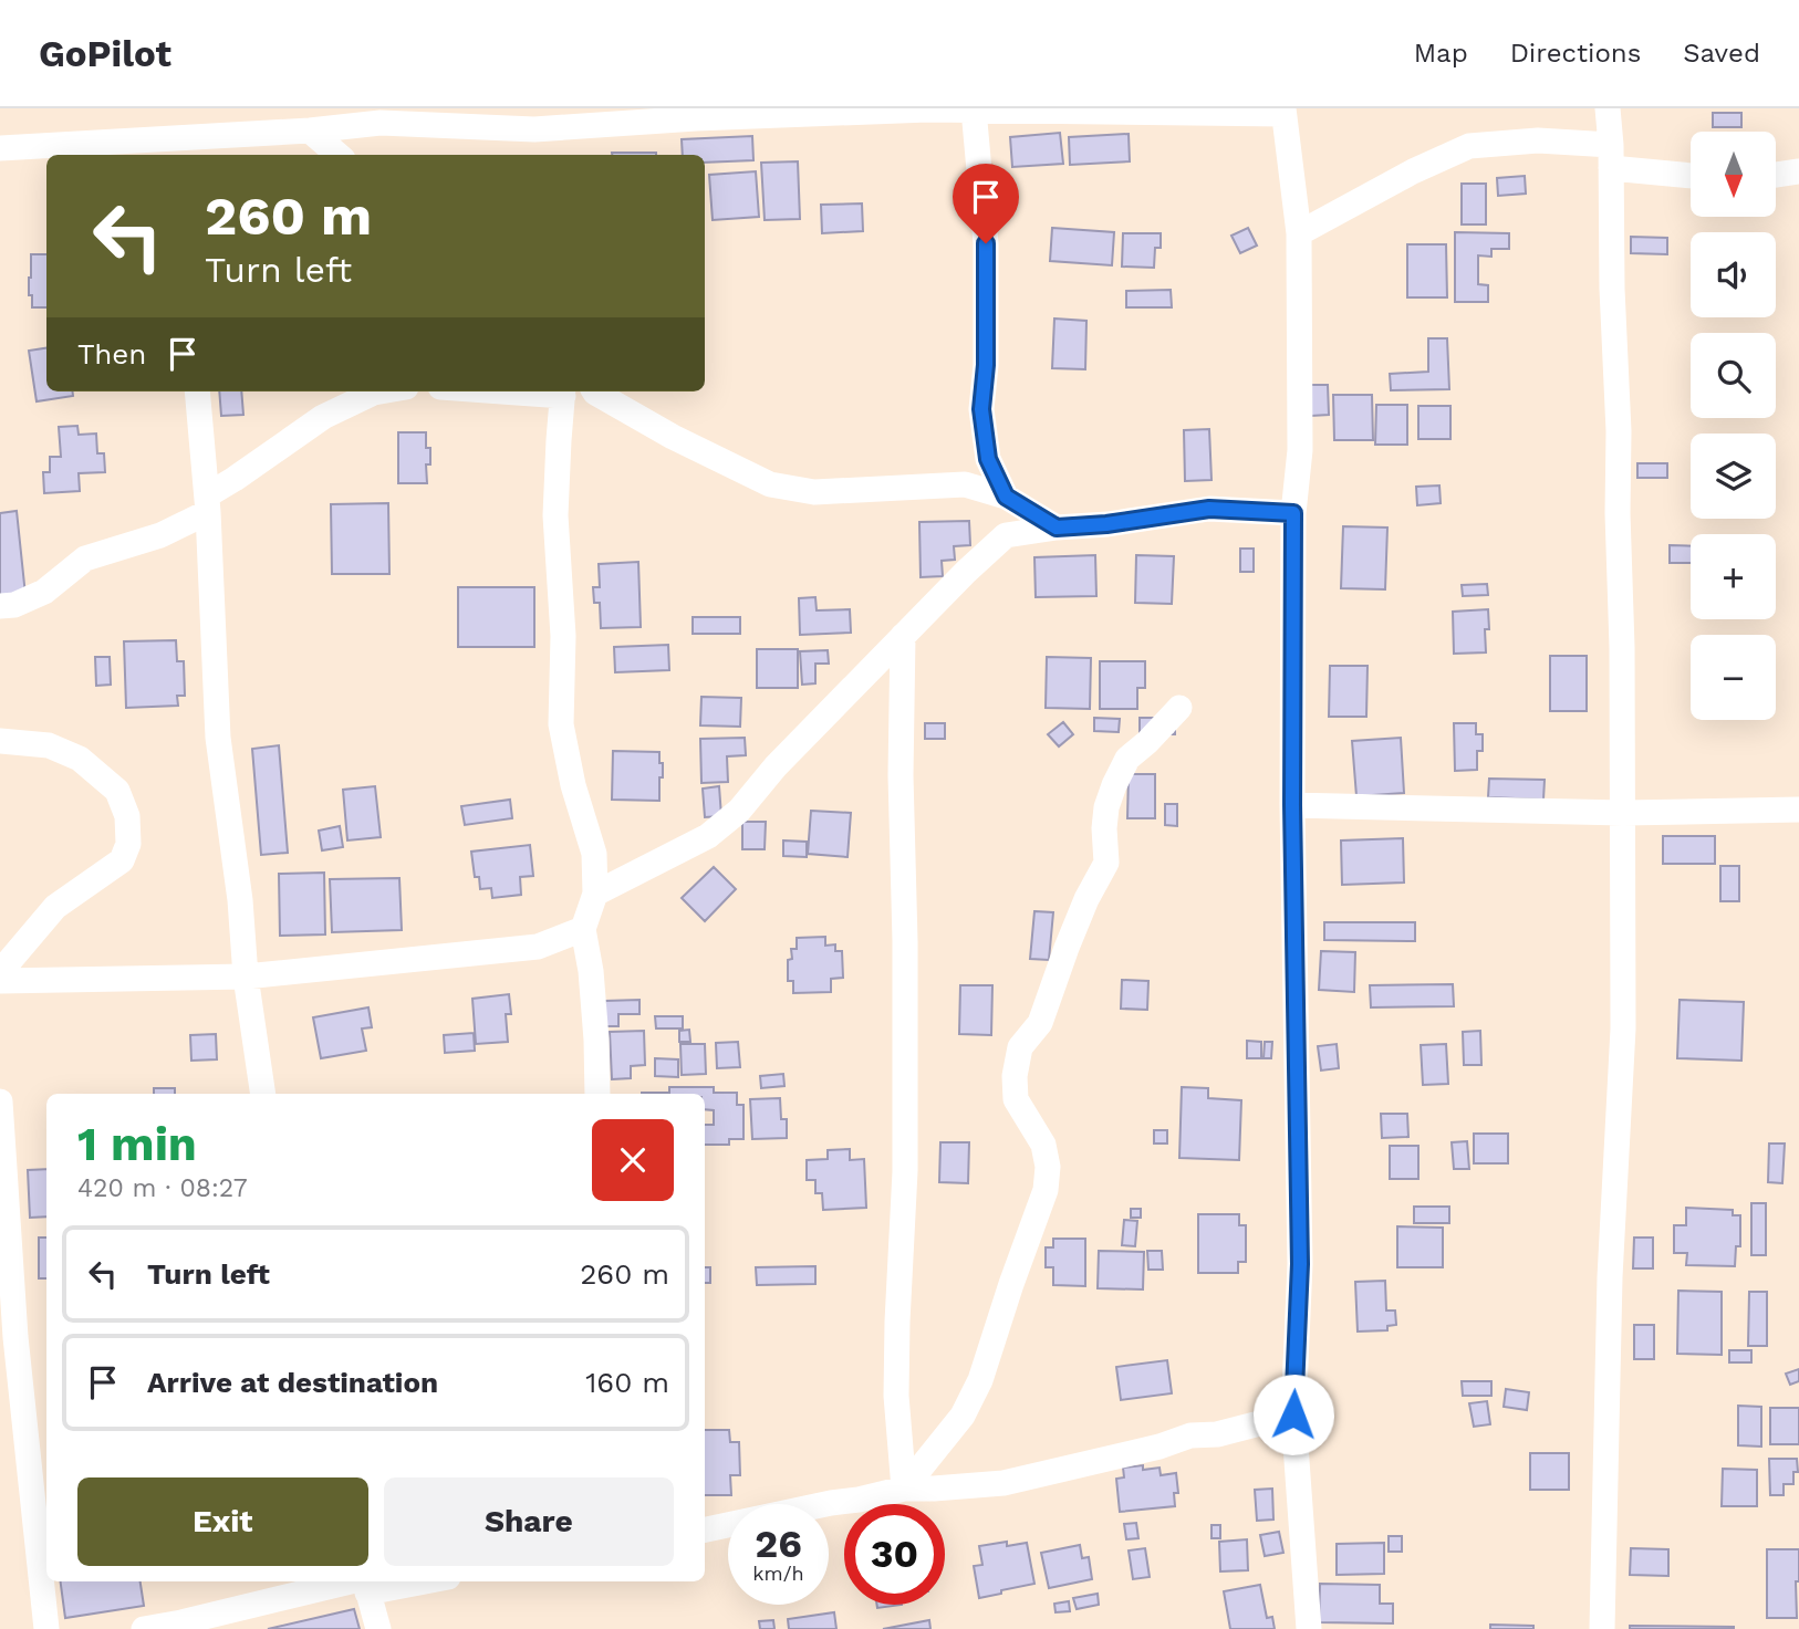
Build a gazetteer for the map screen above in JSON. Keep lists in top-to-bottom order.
{
  "north": "bottom",
  "page": {
    "header": "GoPilot",
    "nav": ["Map", "Directions", "Saved"],
    "map_buttons": ["+", "−"],
    "turn": ["260 m", "Turn left"],
    "then": "Then",
    "heading": ["1 min", "420 m · 08:27"],
    "list": [
      {
        "name": "Turn left",
        "value": "260 m"
      },
      {
        "name": "Arrive at destination",
        "value": "160 m"
      }
    ],
    "buttons": ["Exit", "Share"],
    "speed": "26 km/h",
    "limit": "30"
  }
}
